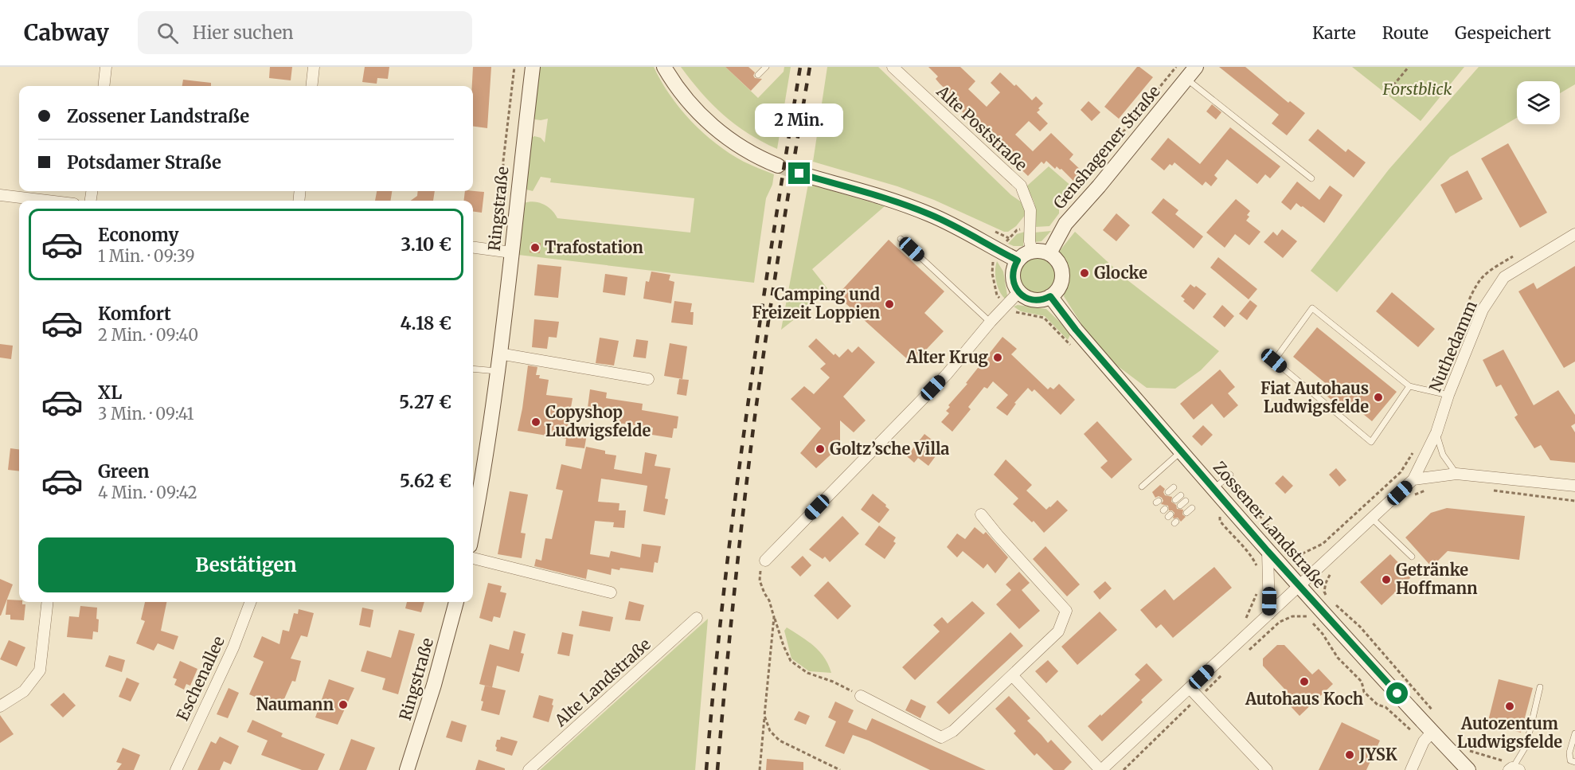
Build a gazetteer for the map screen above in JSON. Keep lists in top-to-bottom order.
{
  "streets": {
    "main road": ["Genshagener Straße", "Ringstraße", "Zossener Landstraße"],
    "street": [
      "Alte Poststraße",
      "Nuthedamm",
      "Eschenallee",
      "Alte Landstraße"
    ]
  },
  "crossings": [
    ["Alte Poststraße", "Genshagener Straße"],
    ["Alte Poststraße", "Zossener Landstraße"],
    ["Genshagener Straße", "Zossener Landstraße"],
    ["Nuthedamm", "Zossener Landstraße"]
  ],
  "parks": ["Forstblick"],
  "places": [
    "Trafostation",
    "Glocke",
    "Camping und Freizeit Loppien",
    "Alter Krug",
    "Fiat Autohaus Ludwigsfelde",
    "Copyshop Ludwigsfelde",
    "Goltz’sche Villa",
    "Getränke Hoffmann",
    "Autohaus Koch",
    "Naumann",
    "Autozentum Ludwigsfelde",
    "JYSK"
  ],
  "page": {
    "header": "Cabway",
    "search": "Hier suchen",
    "nav": ["Karte", "Route", "Gespeichert"],
    "banner": ["Zossener Landstraße", "Potsdamer Straße"],
    "bubble": "2 Min.",
    "list": [
      {
        "name": "Economy",
        "note": "1 Min. · 09:39",
        "value": "3.10 €"
      },
      {
        "name": "Komfort",
        "note": "2 Min. · 09:40",
        "value": "4.18 €"
      },
      {
        "name": "XL",
        "note": "3 Min. · 09:41",
        "value": "5.27 €"
      },
      {
        "name": "Green",
        "note": "4 Min. · 09:42",
        "value": "5.62 €"
      }
    ],
    "buttons": "Bestätigen"
  }
}
